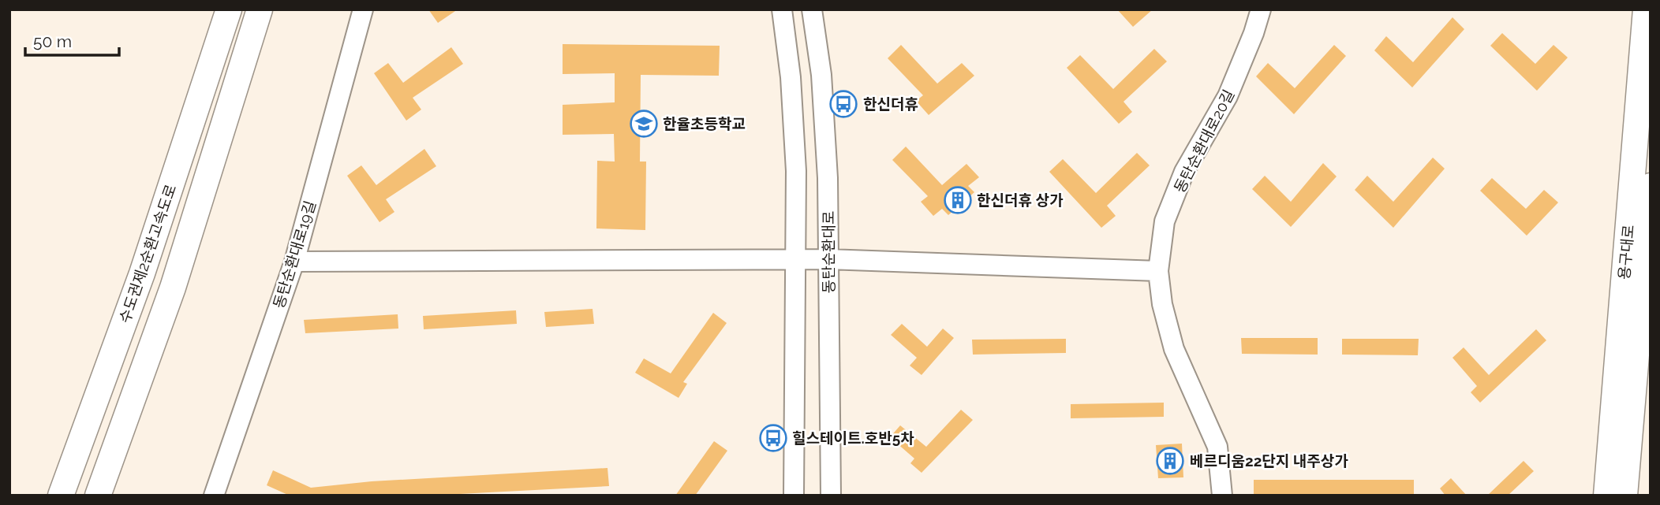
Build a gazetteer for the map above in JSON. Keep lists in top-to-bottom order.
{
  "streets": {
    "highway": ["용구대로", "수도권제2순환고속도로"],
    "street": ["동탄순환대로20길", "동탄순환대로", "동탄순환대로19길"]
  },
  "places": {
    "bus stop": ["한신더휴", "힐스테이트.호반5차"],
    "school or university": ["한율초등학교"],
    "building": ["한신더휴 상가", "베르디움22단지 내주상가"]
  },
  "scale_bar": "50 m"
}
